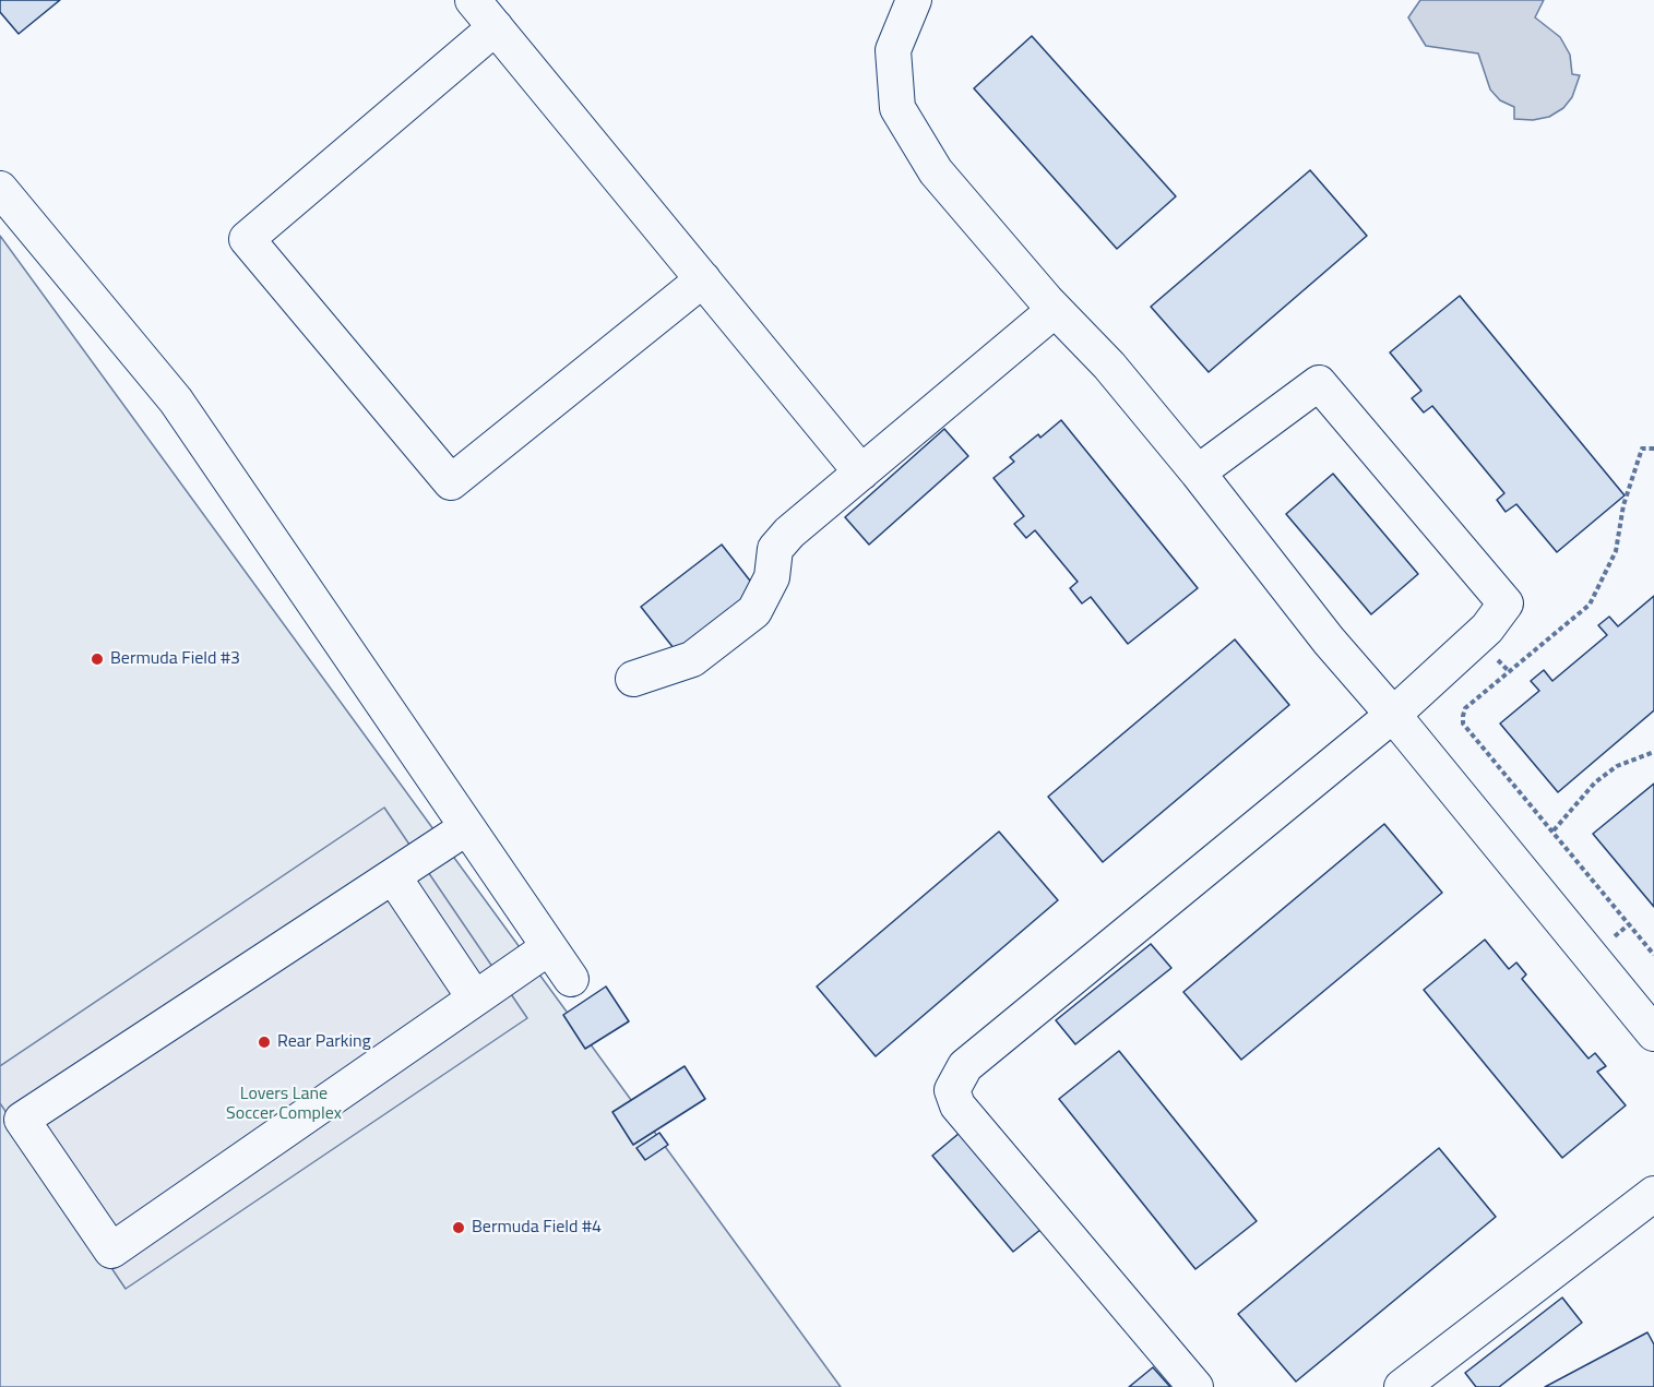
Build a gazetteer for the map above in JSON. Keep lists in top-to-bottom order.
{
  "parks": ["Lovers Lane Soccer Complex"],
  "places": ["Bermuda Field #3", "Rear Parking", "Bermuda Field #4"]
}
